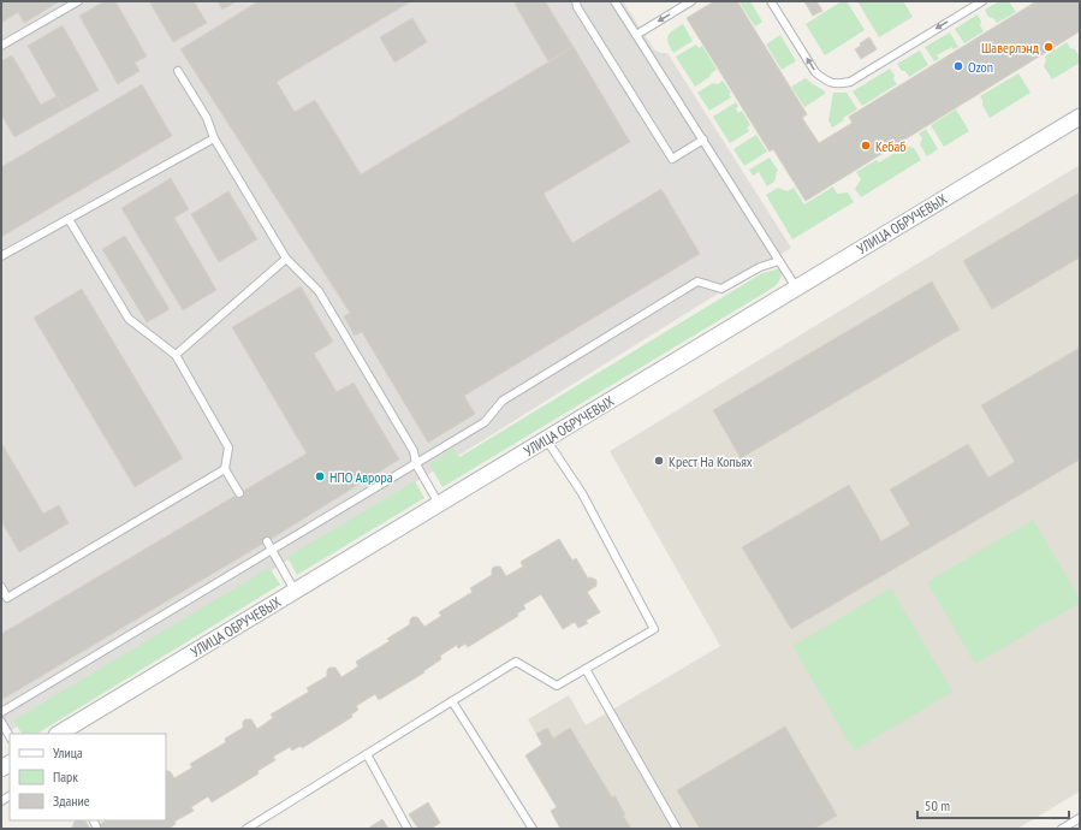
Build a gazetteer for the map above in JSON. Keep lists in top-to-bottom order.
{
  "streets": {
    "street": ["УЛИЦА ОБРУЧЕВЫХ"]
  },
  "places": [
    "Шаверлэнд",
    "Ozon",
    "Кебаб",
    "Крест На Копьях",
    "НПО Аврора"
  ],
  "legend": ["Улица", "Парк", "Здание"],
  "scale_bar": "50 m"
}
